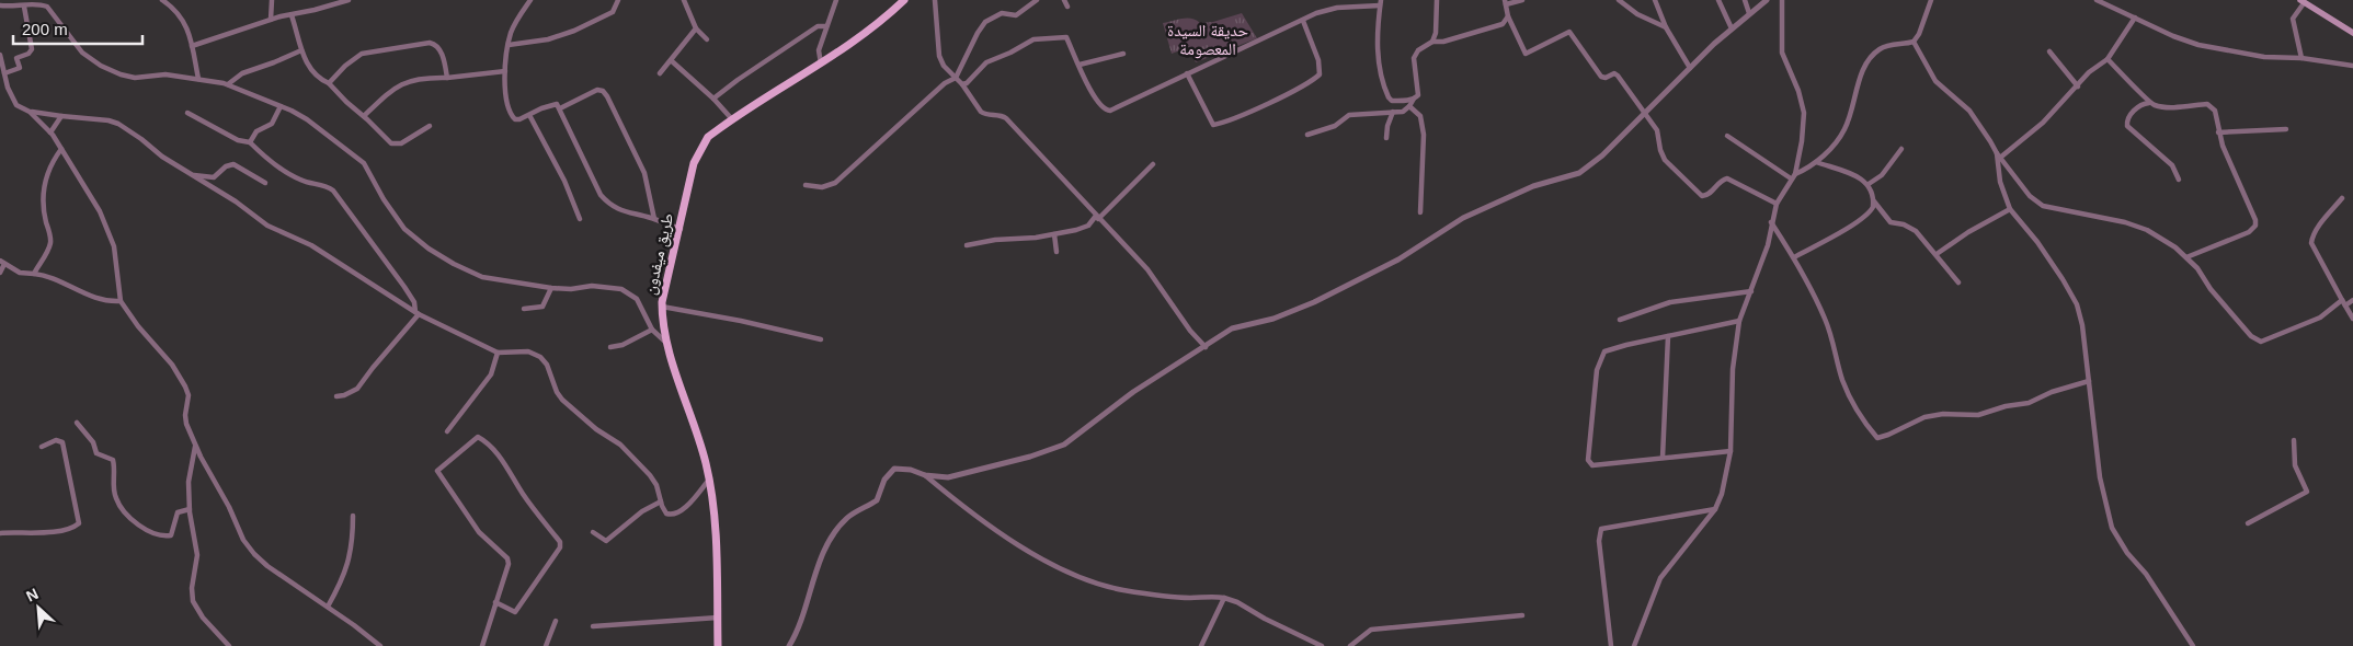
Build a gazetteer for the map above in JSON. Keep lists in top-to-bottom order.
{
  "streets": {
    "main road": ["طريق ميفدون"]
  },
  "parks": ["حديقة السيدة المعصومة"],
  "scale_bar": "200 m",
  "north": "top left"
}
